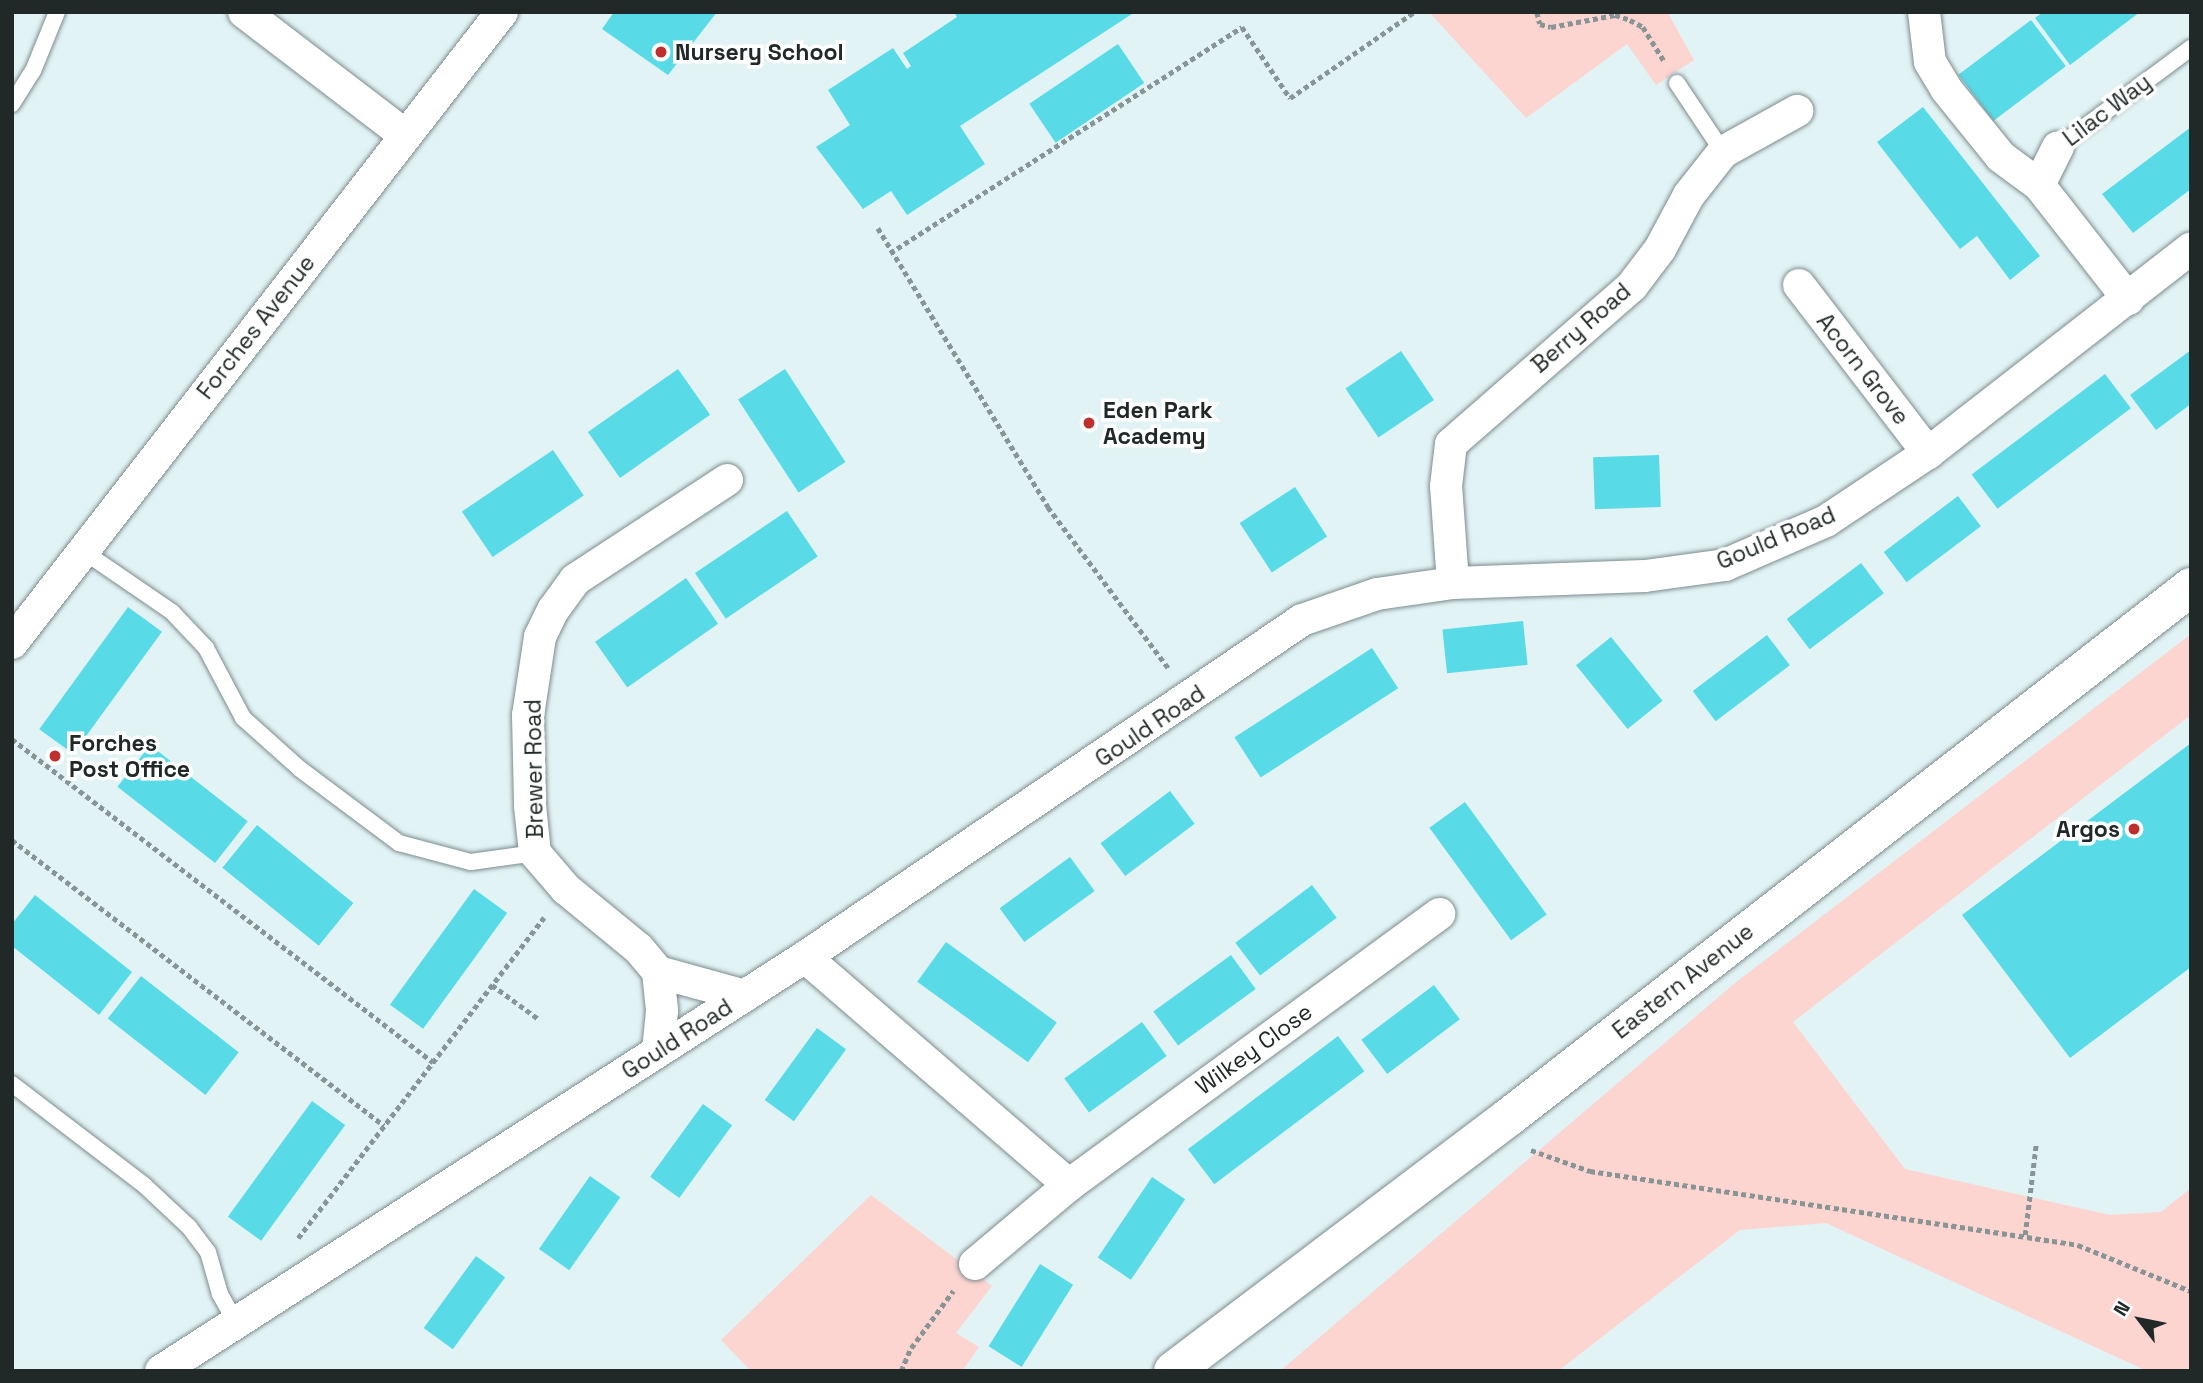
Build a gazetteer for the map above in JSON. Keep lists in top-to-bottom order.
{
  "streets": {
    "main road": ["Eastern Avenue"],
    "street": [
      "Lilac Way",
      "Forches Avenue",
      "Berry Road",
      "Acorn Grove",
      "Gould Road",
      "Brewer Road",
      "Wilkey Close"
    ]
  },
  "crossings": [
    ["Berry Road", "Gould Road"],
    ["Acorn Grove", "Gould Road"]
  ],
  "places": [
    "Nursery School",
    "Eden Park Academy",
    "Forches Post Office",
    "Argos"
  ],
  "north": "top left"
}
